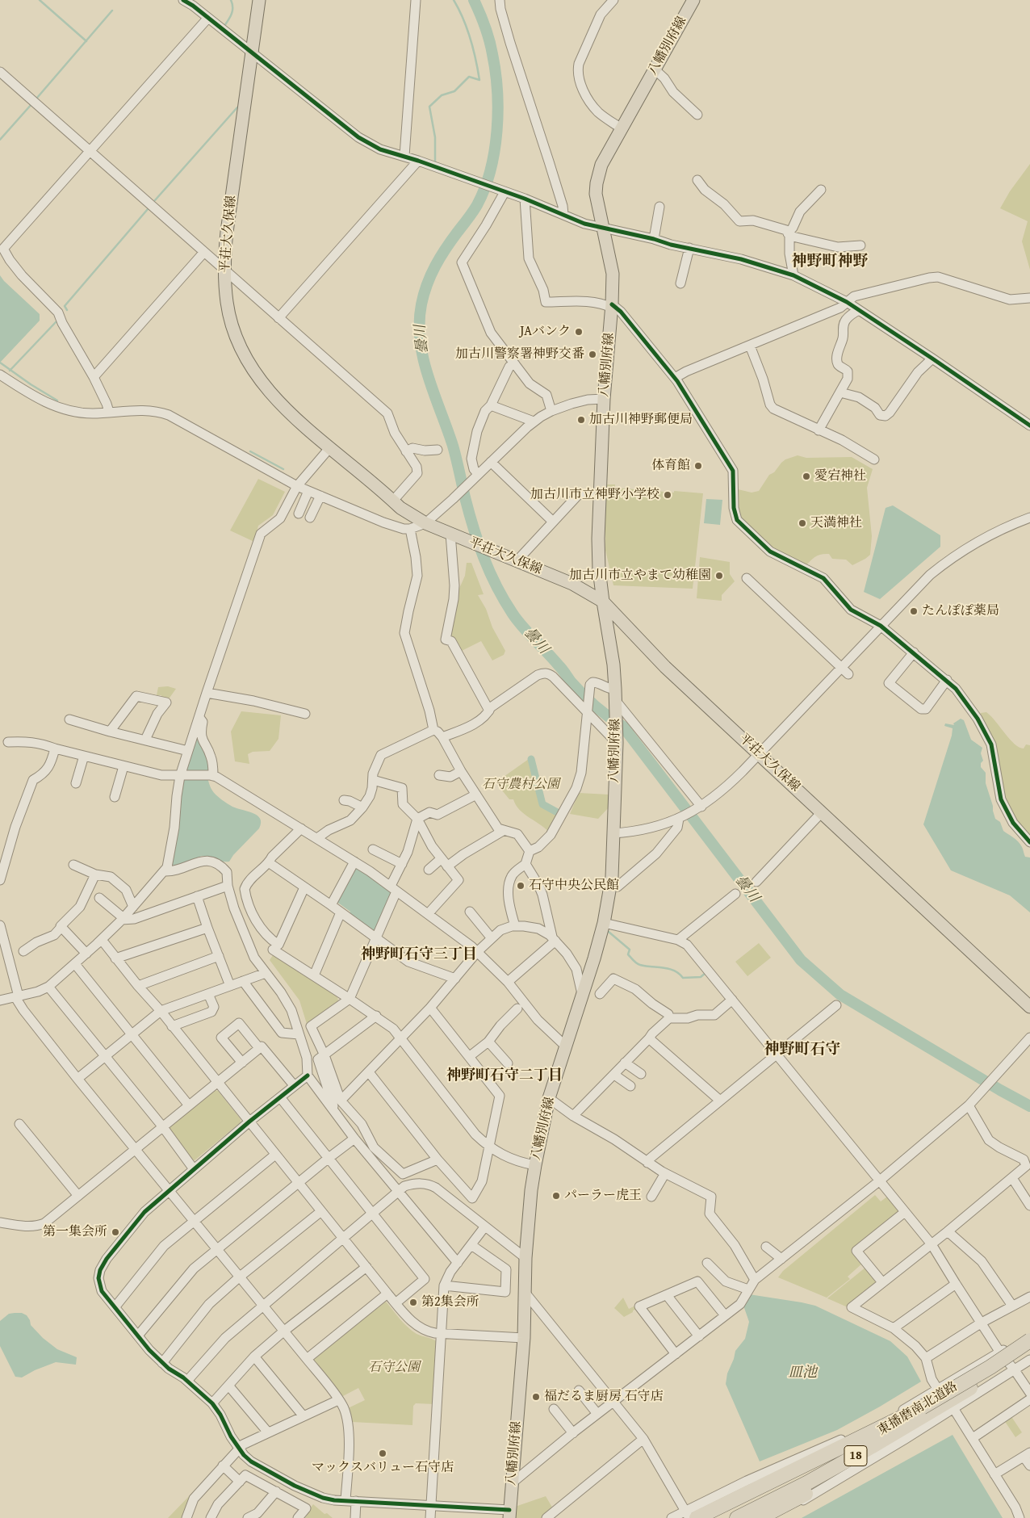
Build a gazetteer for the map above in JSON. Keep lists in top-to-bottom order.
{
  "streets": {
    "highway": ["東播磨南北道路", "18"],
    "main road": ["八幡別府線", "平荘大久保線"]
  },
  "crossings": [
    ["八幡別府線", "平荘大久保線"],
    ["東播磨南北道路", "18"]
  ],
  "districts": [
    "神野町神野",
    "神野町石守三丁目",
    "神野町石守",
    "神野町石守二丁目"
  ],
  "water": ["曇川", "皿池"],
  "parks": ["石守農村公園", "石守公園"],
  "places": [
    "JAバンク",
    "加古川警察署神野交番",
    "加古川神野郵便局",
    "体育館",
    "愛宕神社",
    "加古川市立神野小学校",
    "天満神社",
    "加古川市立やまて幼稚園",
    "たんぽぽ薬局",
    "石守中央公民館",
    "パーラー虎王",
    "第一集会所",
    "第2集会所",
    "福だるま厨房 石守店",
    "マックスバリュー石守店"
  ]
}
